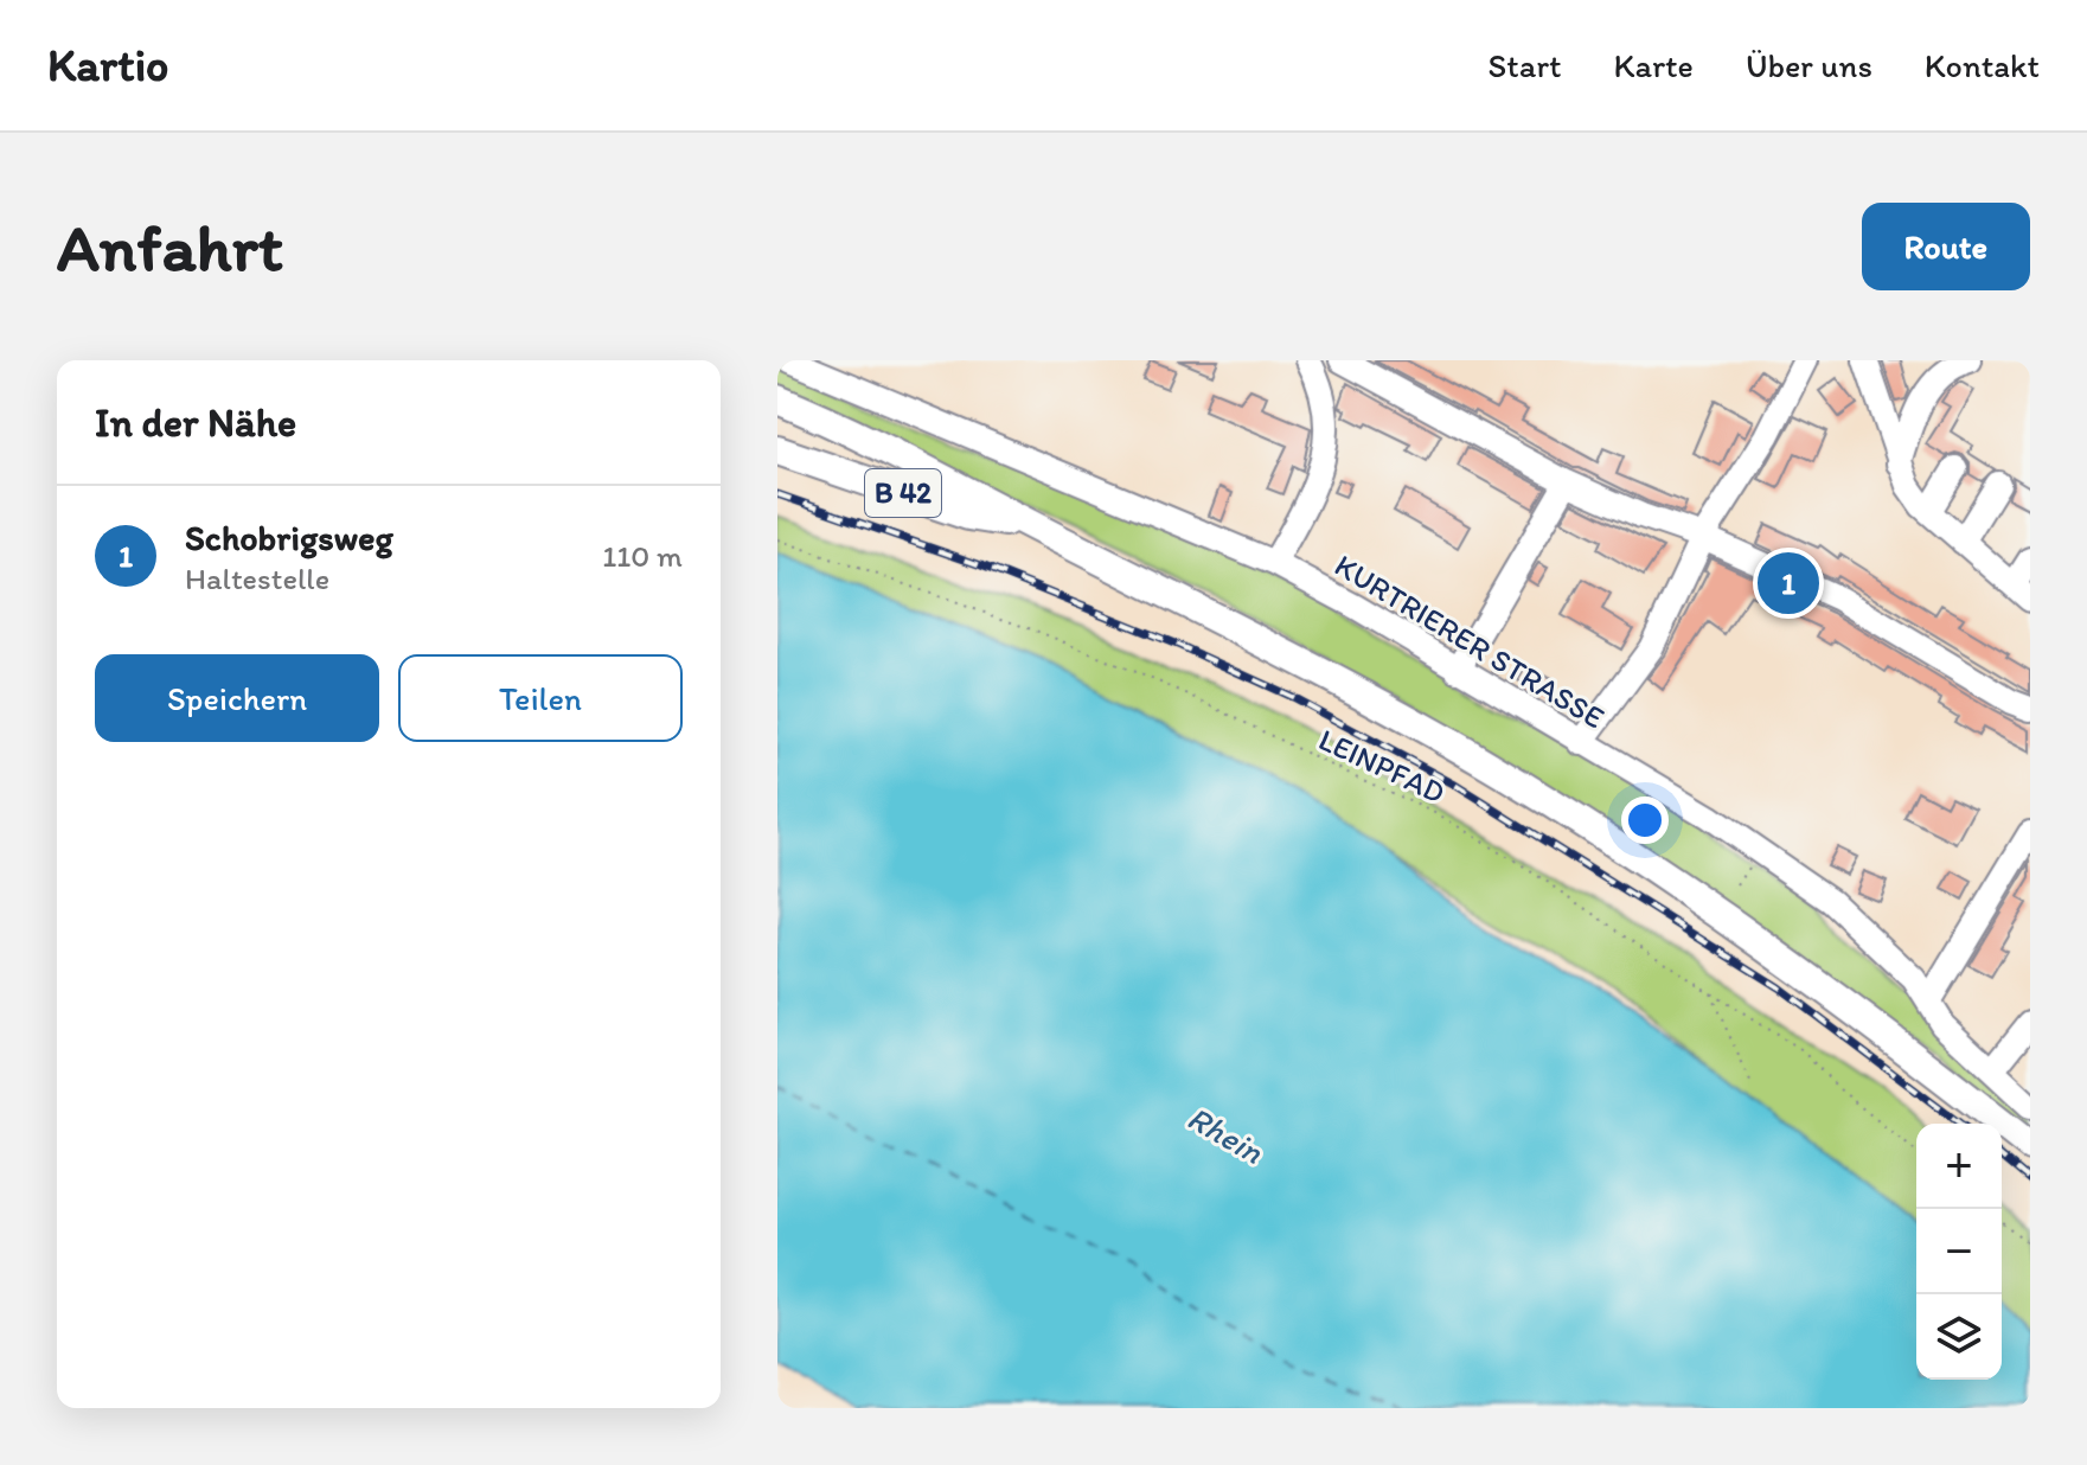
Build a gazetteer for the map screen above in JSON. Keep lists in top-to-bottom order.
{
  "streets": {
    "main road": ["B 42"],
    "street": ["KURTRIERER STRASSE"],
    "path": ["LEINPFAD"]
  },
  "water": ["Rhein"],
  "page": {
    "header": "Kartio",
    "nav": [
      "Start",
      "Karte",
      "Über uns",
      "Kontakt"
    ],
    "buttons": [
      "Route",
      ["Speichern", "Teilen"]
    ],
    "title": "Anfahrt",
    "heading": "In der Nähe",
    "list": [
      {
        "mark": "1",
        "name": "Schobrigsweg",
        "note": "Haltestelle",
        "value": "110 m"
      }
    ],
    "pins": "1",
    "map_buttons": ["+", "−"]
  }
}
